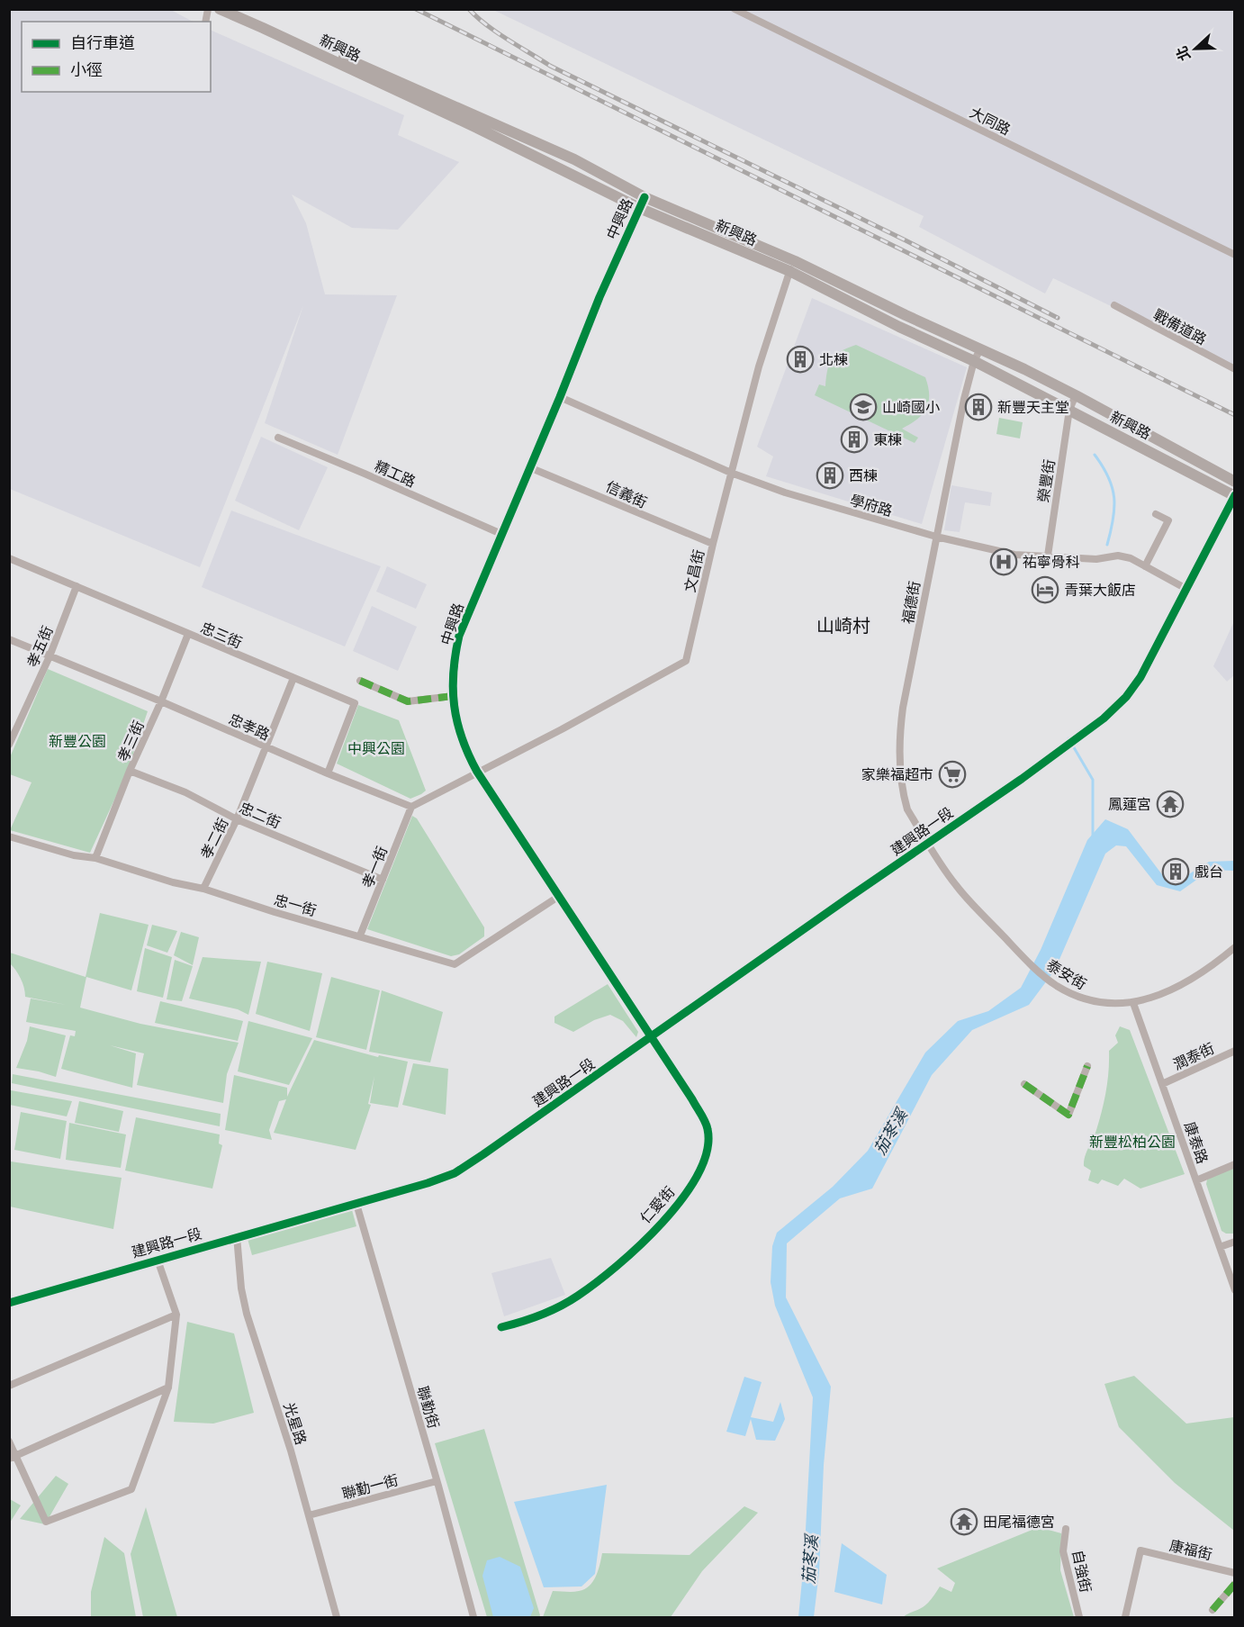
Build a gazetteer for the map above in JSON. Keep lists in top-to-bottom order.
{
  "streets": {
    "main road": ["新興路"],
    "street": [
      "大同路",
      "中興路",
      "戰備道路",
      "精工路",
      "榮豐街",
      "信義街",
      "學府路",
      "文昌街",
      "福德街",
      "忠三街",
      "孝五街",
      "忠孝路",
      "孝三街",
      "忠二街",
      "建興路一段",
      "孝二街",
      "孝一街",
      "忠一街",
      "泰安街",
      "潤泰街",
      "康泰路",
      "仁愛街",
      "聯勤街",
      "光星路",
      "聯勤一街",
      "康福街",
      "自強街"
    ]
  },
  "crossings": [
    ["新興路", "中興路"],
    ["新興路", "榮豐街"],
    ["新興路", "文昌街"],
    ["新興路", "福德街"],
    ["新興路", "建興路一段"],
    ["中興路", "精工路"],
    ["中興路", "信義街"],
    ["中興路", "學府路"],
    ["中興路", "文昌街"],
    ["中興路", "建興路一段"],
    ["中興路", "忠一街"],
    ["中興路", "仁愛街"],
    ["榮豐街", "學府路"],
    ["信義街", "文昌街"],
    ["學府路", "文昌街"],
    ["學府路", "福德街"],
    ["學府路", "建興路一段"],
    ["福德街", "建興路一段"],
    ["福德街", "泰安街"],
    ["忠三街", "孝五街"],
    ["忠三街", "忠孝路"],
    ["忠三街", "孝三街"],
    ["忠三街", "孝二街"],
    ["孝五街", "忠孝路"],
    ["忠孝路", "孝三街"],
    ["忠孝路", "孝二街"],
    ["忠孝路", "孝一街"],
    ["孝三街", "忠二街"],
    ["孝三街", "忠一街"],
    ["忠二街", "孝二街"],
    ["忠二街", "孝一街"],
    ["建興路一段", "泰安街"],
    ["建興路一段", "仁愛街"],
    ["建興路一段", "聯勤街"],
    ["建興路一段", "光星路"],
    ["孝二街", "忠一街"],
    ["孝一街", "忠一街"],
    ["泰安街", "康泰路"],
    ["潤泰街", "康泰路"],
    ["聯勤街", "聯勤一街"],
    ["光星路", "聯勤一街"]
  ],
  "districts": ["山崎村"],
  "water": ["茄苳溪"],
  "parks": ["新豐公園", "中興公園", "新豐松柏公園"],
  "places": {
    "building": [
      "北棟",
      "新豐天主堂",
      "東棟",
      "西棟",
      "戲台"
    ],
    "school or university": ["山崎國小"],
    "hospital": ["祐寧骨科"],
    "hotel": ["青葉大飯店"],
    "supermarket": ["家樂福超市"],
    "temple": ["鳳蓮宮", "田尾福德宮"]
  },
  "legend": ["自行車道", "小徑"],
  "north": "left"
}
